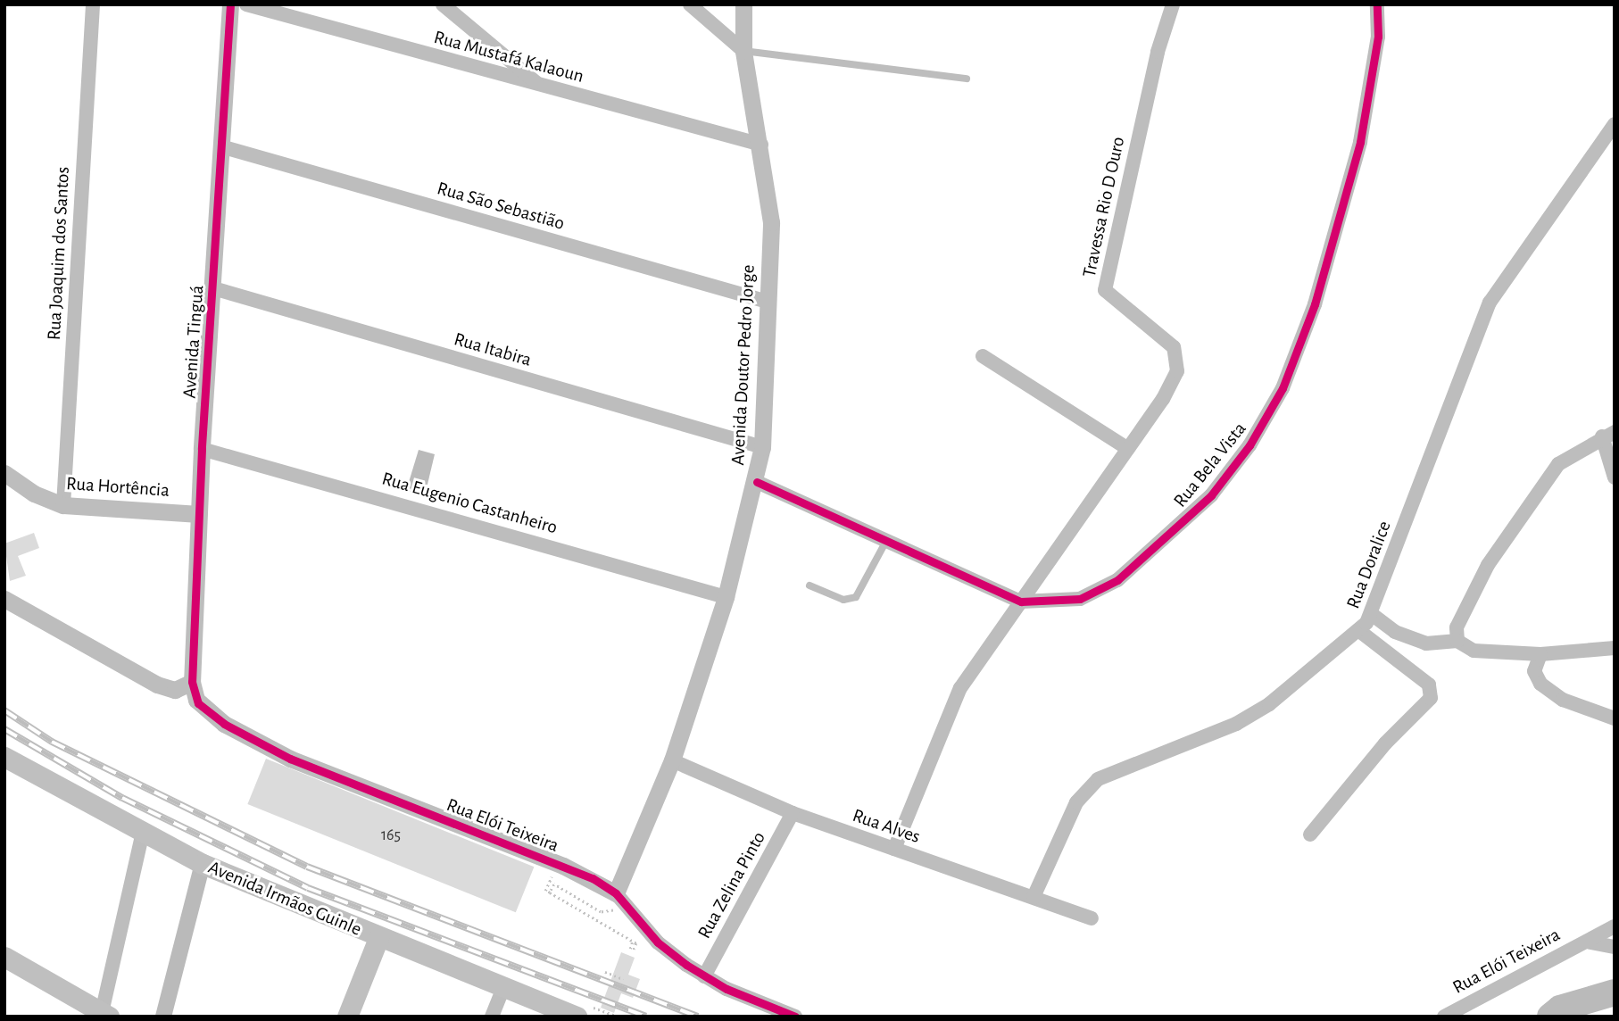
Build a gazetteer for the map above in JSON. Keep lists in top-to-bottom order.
{
  "streets": {
    "main road": ["Avenida Irmãos Guinle"],
    "street": [
      "Rua Mustafá Kalaoun",
      "Rua São Sebastião",
      "Travessa Rio D Ouro",
      "Rua Joaquim dos Santos",
      "Avenida Tinguá",
      "Rua Itabira",
      "Avenida Doutor Pedro Jorge",
      "Rua Bela Vista",
      "Rua Hortência",
      "Rua Eugenio Castanheiro",
      "Rua Doralice",
      "Rua Elói Teixeira",
      "Rua Alves",
      "Rua Zelina Pinto"
    ]
  },
  "crossings": [
    ["Rua Mustafá Kalaoun", "Avenida Doutor Pedro Jorge"],
    ["Rua São Sebastião", "Avenida Tinguá"],
    ["Rua São Sebastião", "Avenida Doutor Pedro Jorge"],
    ["Travessa Rio D Ouro", "Rua Bela Vista"],
    ["Travessa Rio D Ouro", "Rua Alves"],
    ["Rua Joaquim dos Santos", "Rua Hortência"],
    ["Avenida Tinguá", "Rua Itabira"],
    ["Avenida Tinguá", "Rua Hortência"],
    ["Avenida Tinguá", "Rua Eugenio Castanheiro"],
    ["Avenida Tinguá", "Rua Elói Teixeira"],
    ["Rua Itabira", "Avenida Doutor Pedro Jorge"],
    ["Avenida Doutor Pedro Jorge", "Rua Bela Vista"],
    ["Avenida Doutor Pedro Jorge", "Rua Eugenio Castanheiro"],
    ["Avenida Doutor Pedro Jorge", "Rua Elói Teixeira"],
    ["Avenida Doutor Pedro Jorge", "Rua Alves"],
    ["Rua Doralice", "Rua Alves"],
    ["Rua Elói Teixeira", "Rua Zelina Pinto"],
    ["Rua Alves", "Rua Zelina Pinto"]
  ],
  "house_numbers": ["165"]
}
